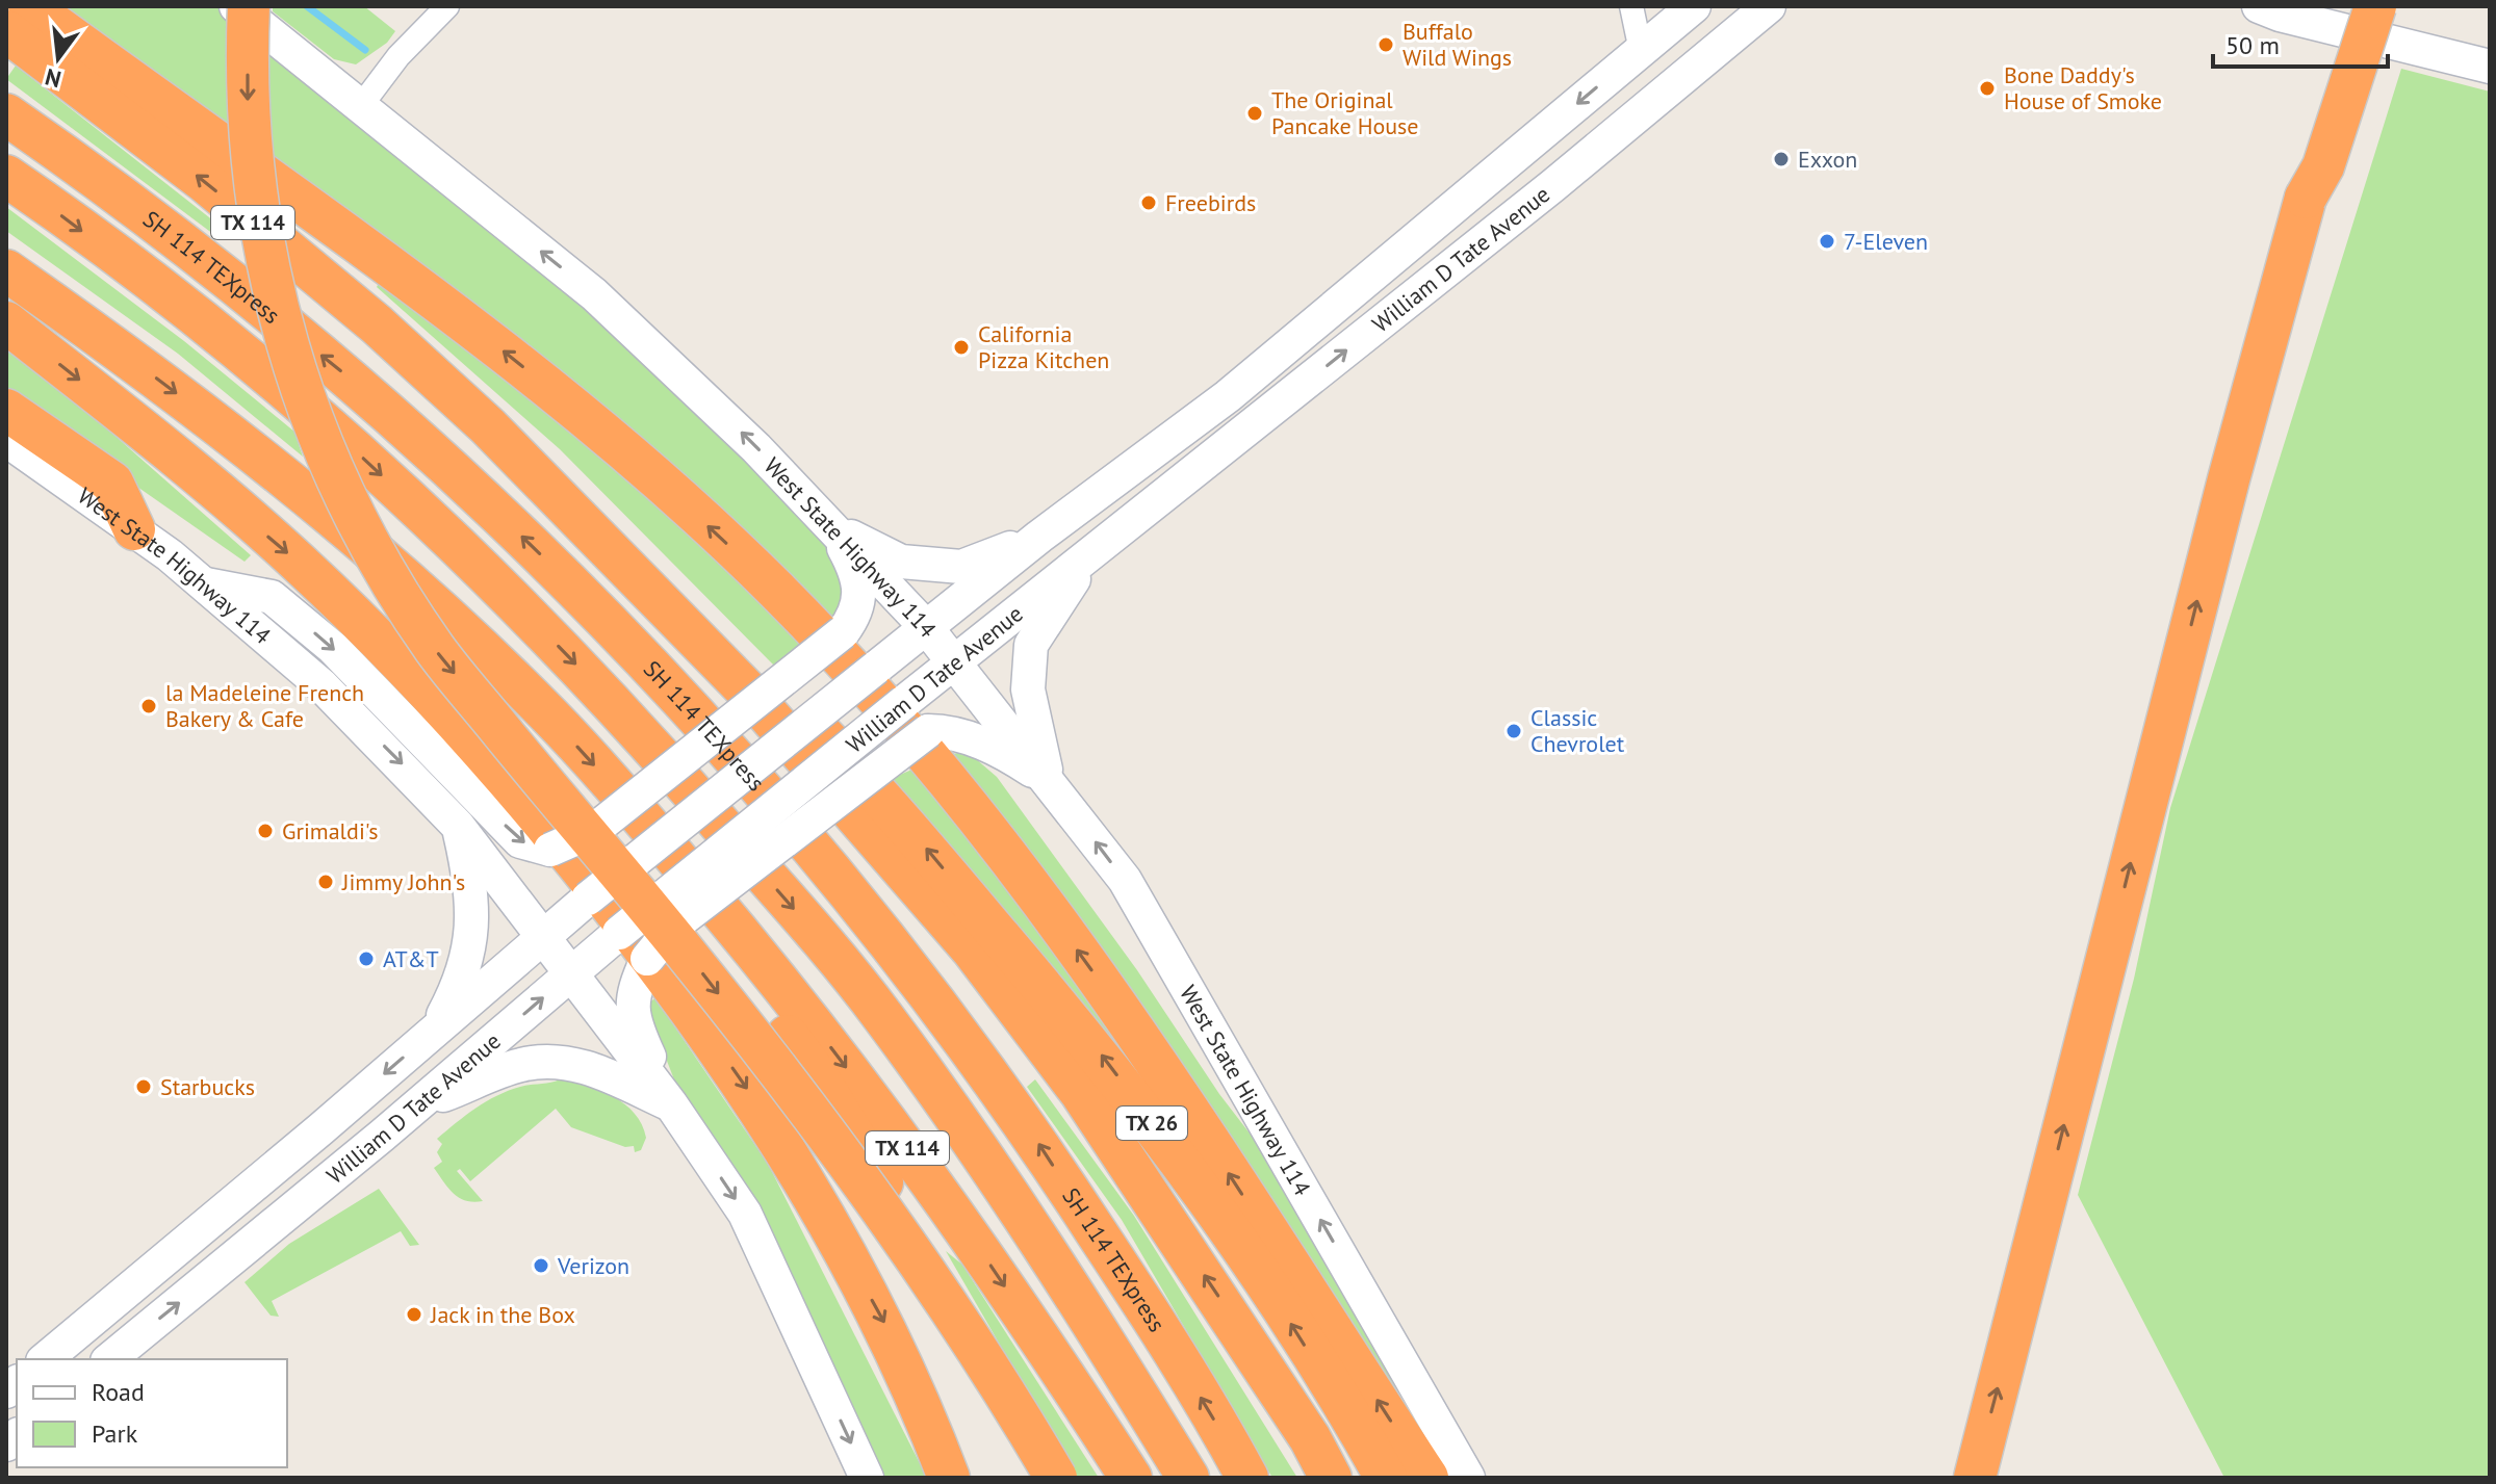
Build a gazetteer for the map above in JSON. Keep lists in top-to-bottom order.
{
  "streets": {
    "highway": ["TX 114", "SH 114 TEXpress", "TX 26"],
    "main road": ["William D Tate Avenue", "West State Highway 114"]
  },
  "crossings": [
    ["TX 114", "TX 26"],
    ["William D Tate Avenue", "West State Highway 114"]
  ],
  "places": [
    "Buffalo Wild Wings",
    "Bone Daddy's House of Smoke",
    "The Original Pancake House",
    "Exxon",
    "Freebirds",
    "7-Eleven",
    "California Pizza Kitchen",
    "la Madeleine French Bakery & Cafe",
    "Classic Chevrolet",
    "Grimaldi's",
    "Jimmy John's",
    "AT&T",
    "Starbucks",
    "Verizon",
    "Jack in the Box"
  ],
  "legend": ["Road", "Park"],
  "scale_bar": "50 m",
  "north": "bottom"
}
